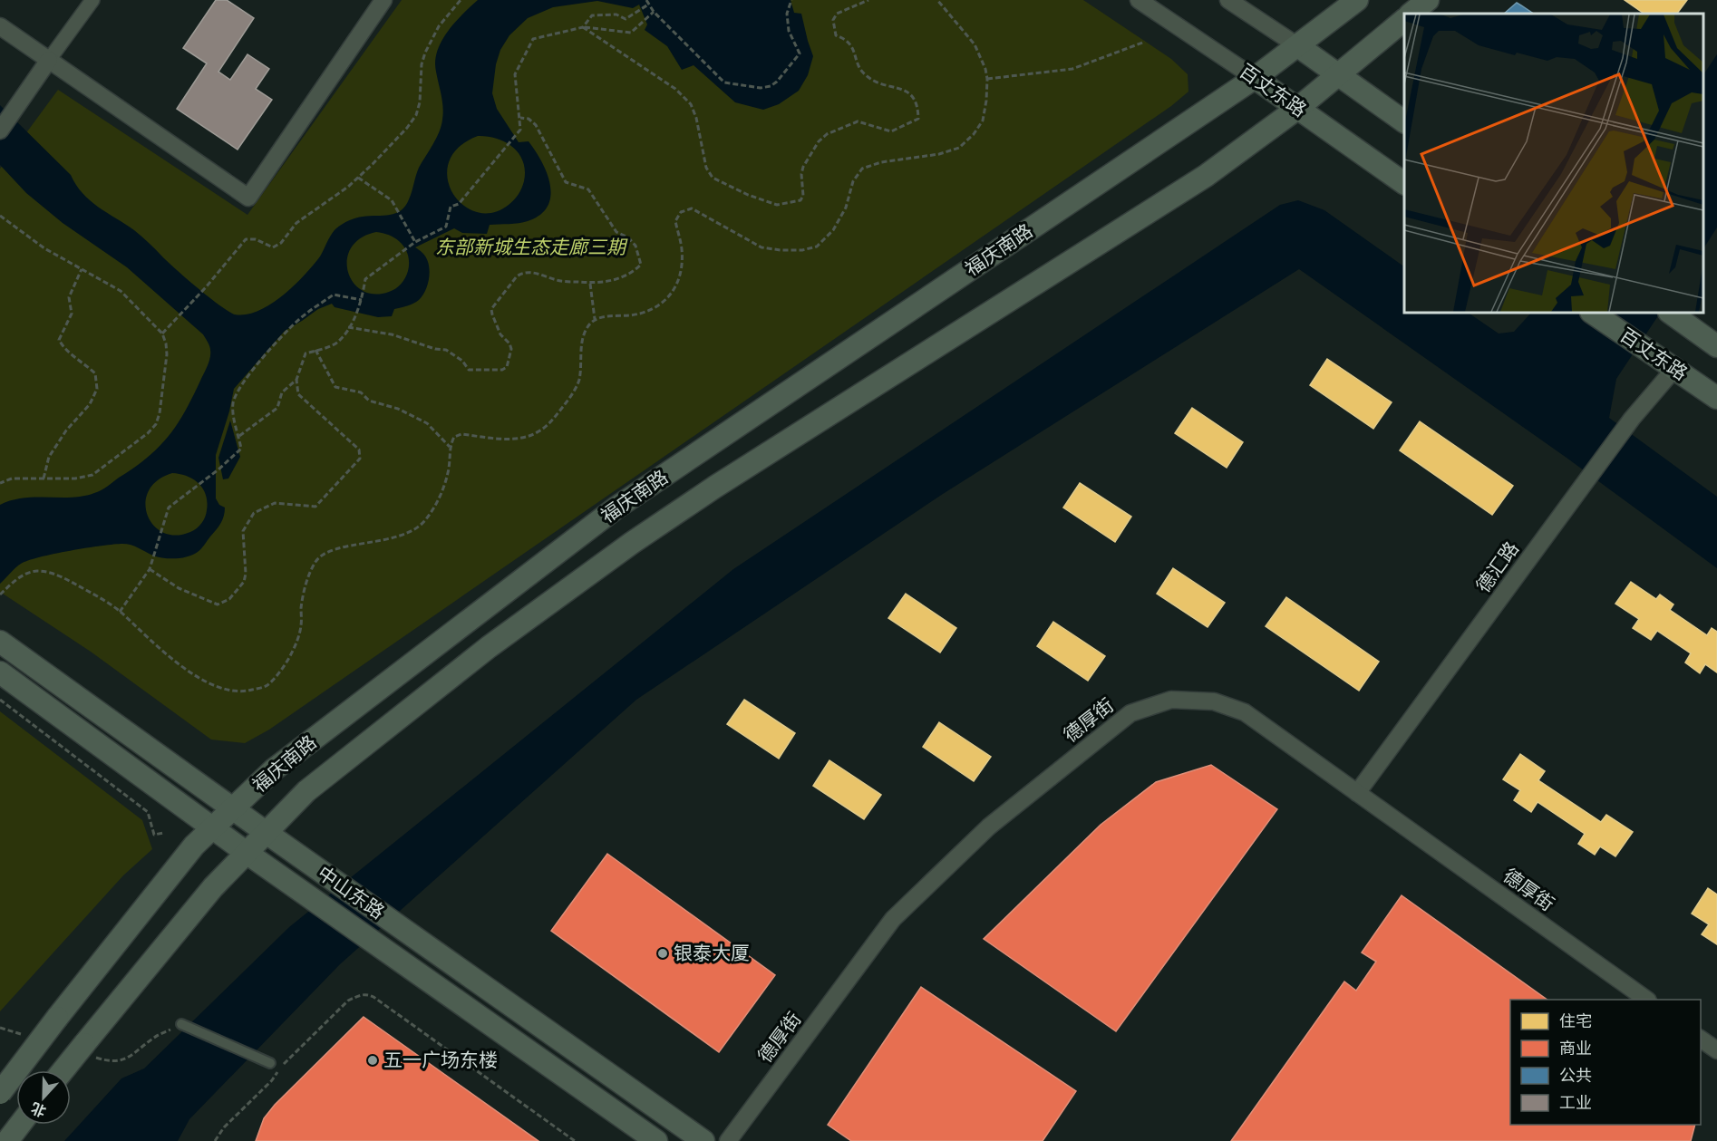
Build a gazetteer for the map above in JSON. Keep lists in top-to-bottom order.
{
  "streets": {
    "main road": ["百丈东路", "福庆南路", "中山东路"],
    "street": ["德汇路", "德厚街"]
  },
  "crossings": [
    ["百丈东路", "福庆南路"],
    ["百丈东路", "德汇路"],
    ["福庆南路", "中山东路"],
    ["德汇路", "德厚街"]
  ],
  "parks": ["东部新城生态走廊三期"],
  "places": ["银泰大厦", "五一广场东楼"],
  "legend": [
    "住宅",
    "商业",
    "公共",
    "工业"
  ],
  "north": "bottom"
}
